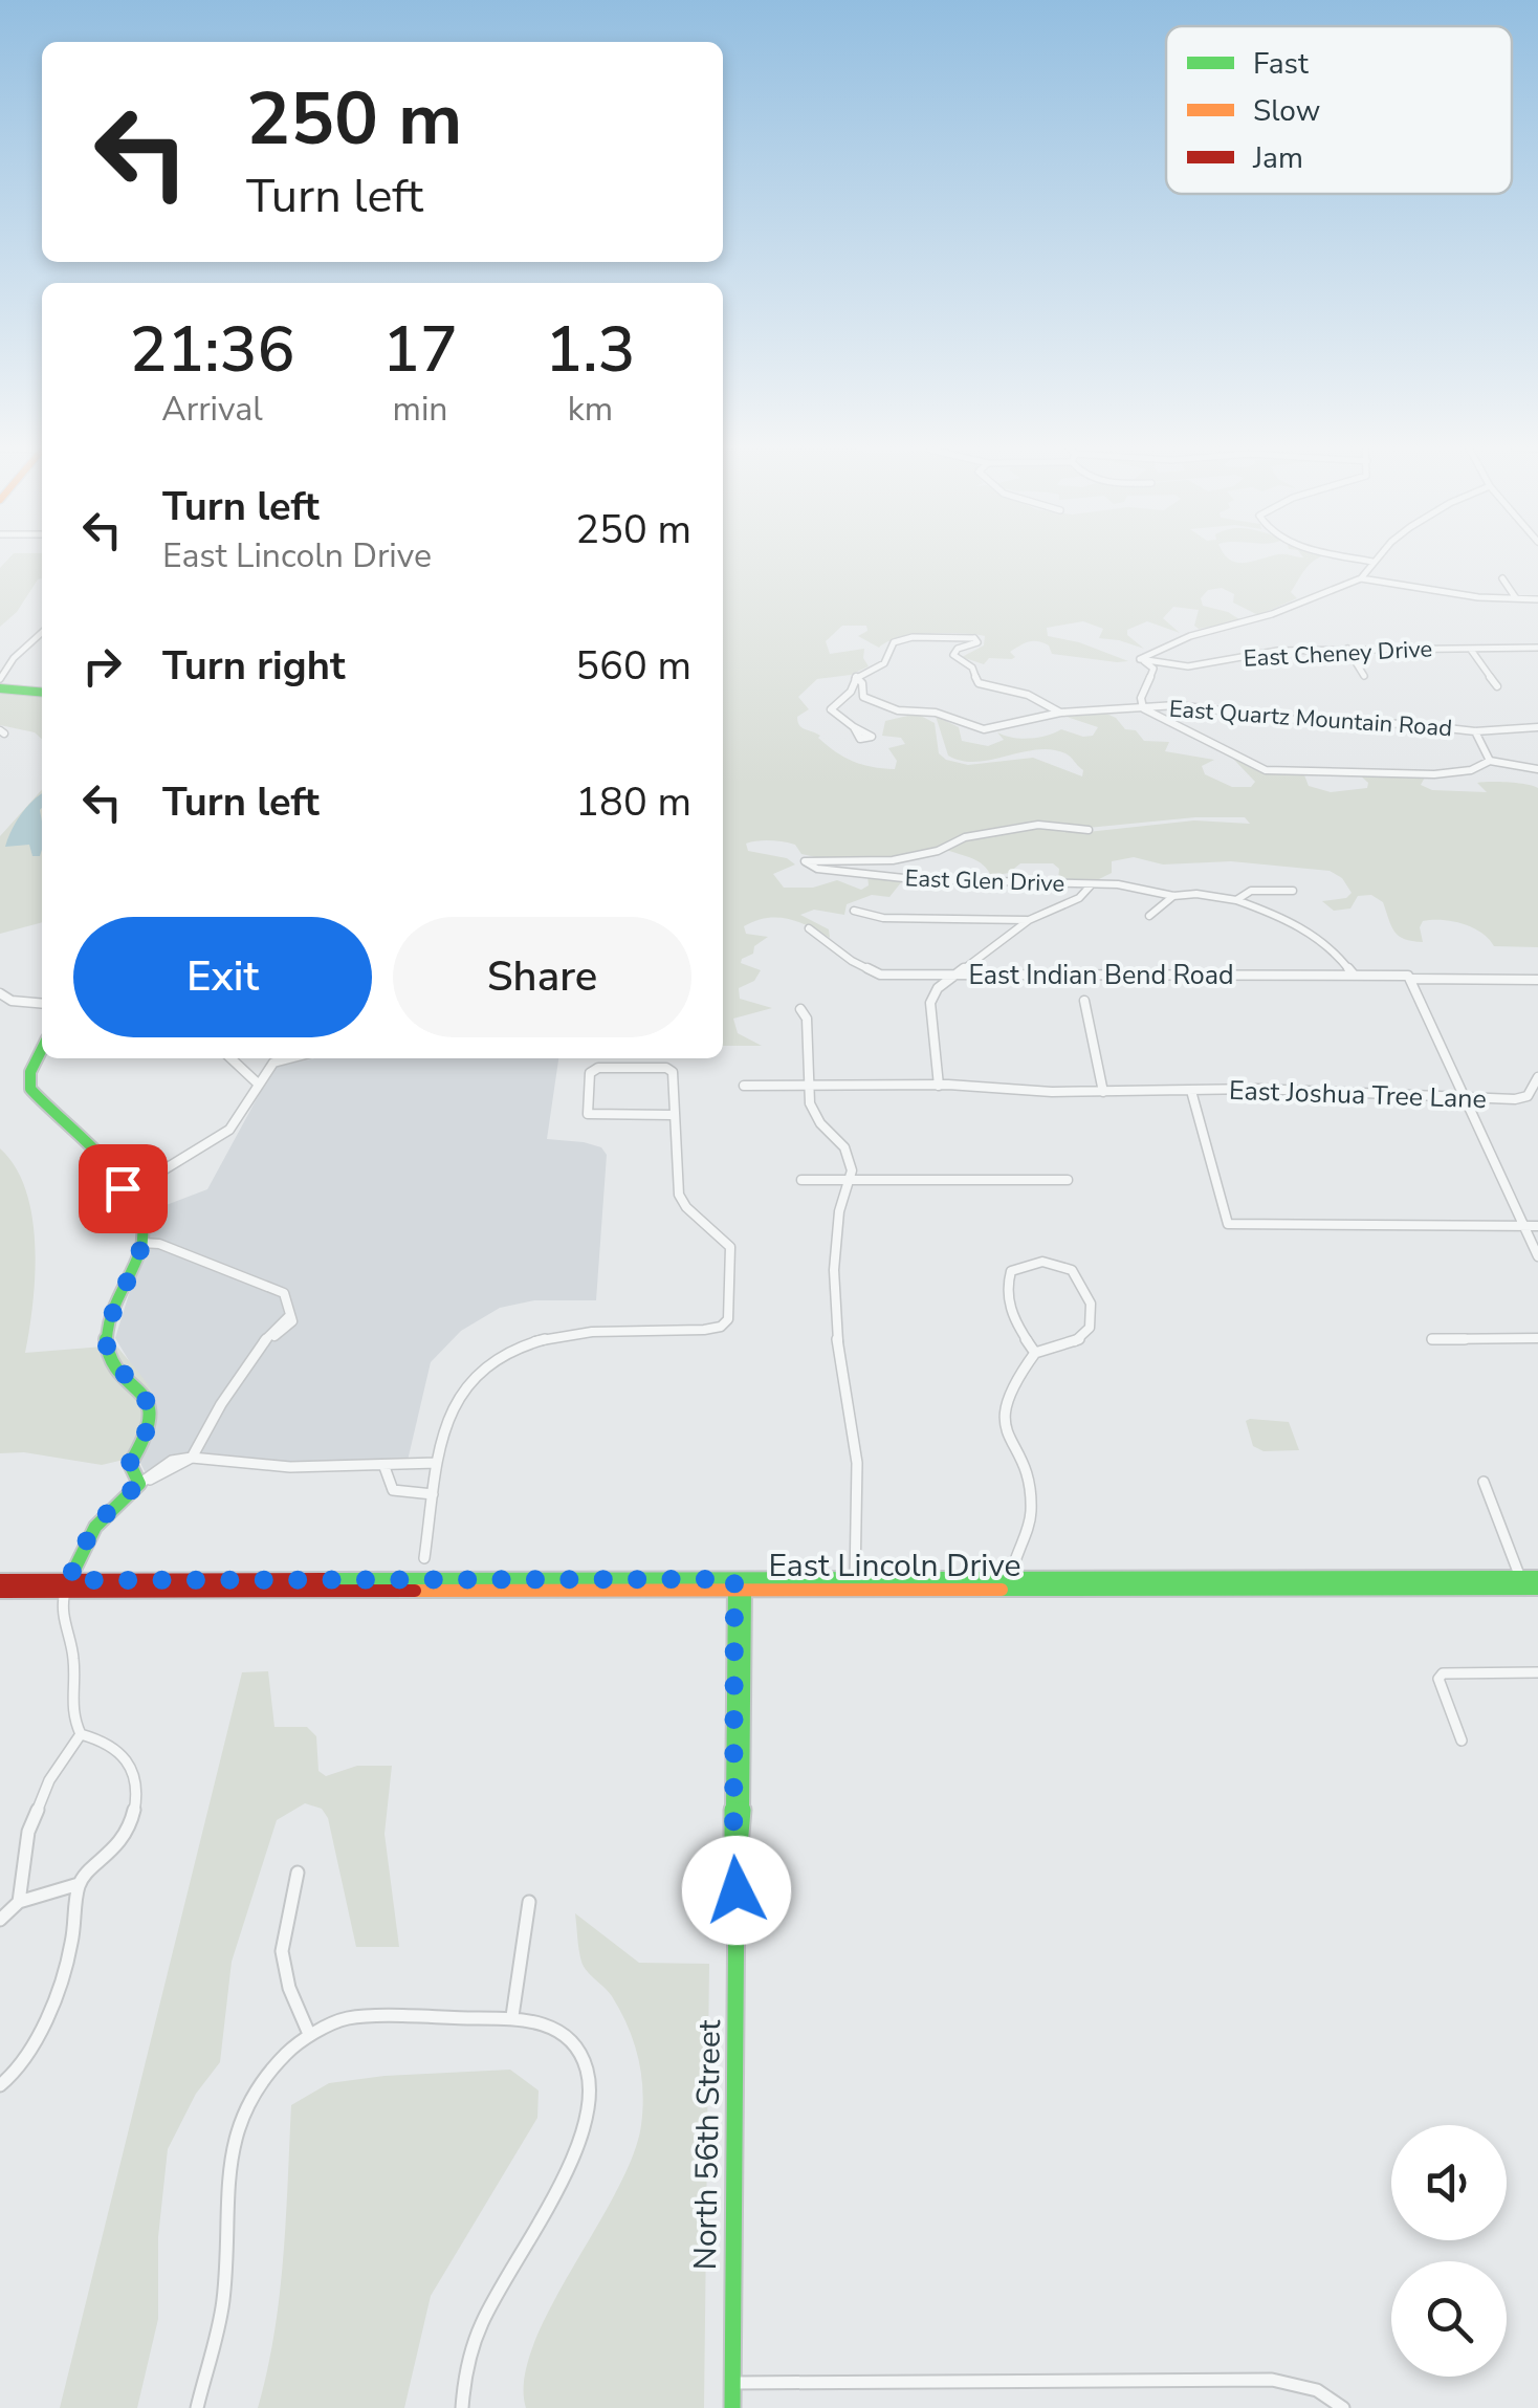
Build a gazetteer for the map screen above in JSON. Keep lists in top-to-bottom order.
{
  "streets": {
    "main road": ["East Lincoln Drive", "North 56th Street"],
    "street": [
      "East Cheney Drive",
      "East Quartz Mountain Road",
      "East Glen Drive",
      "East Indian Bend Road",
      "East Joshua Tree Lane"
    ]
  },
  "crossings": [
    ["East Lincoln Drive", "North 56th Street"]
  ],
  "legend": ["Fast", "Slow", "Jam"],
  "page": {
    "turn": ["250 m", "Turn left"],
    "eta": [
      "21:36",
      "Arrival",
      "17",
      "min",
      "1.3",
      "km"
    ],
    "list": [
      {
        "name": "Turn left",
        "note": "East Lincoln Drive",
        "value": "250 m"
      },
      {
        "name": "Turn right",
        "value": "560 m"
      },
      {
        "name": "Turn left",
        "value": "180 m"
      }
    ],
    "buttons": ["Exit", "Share"]
  }
}
